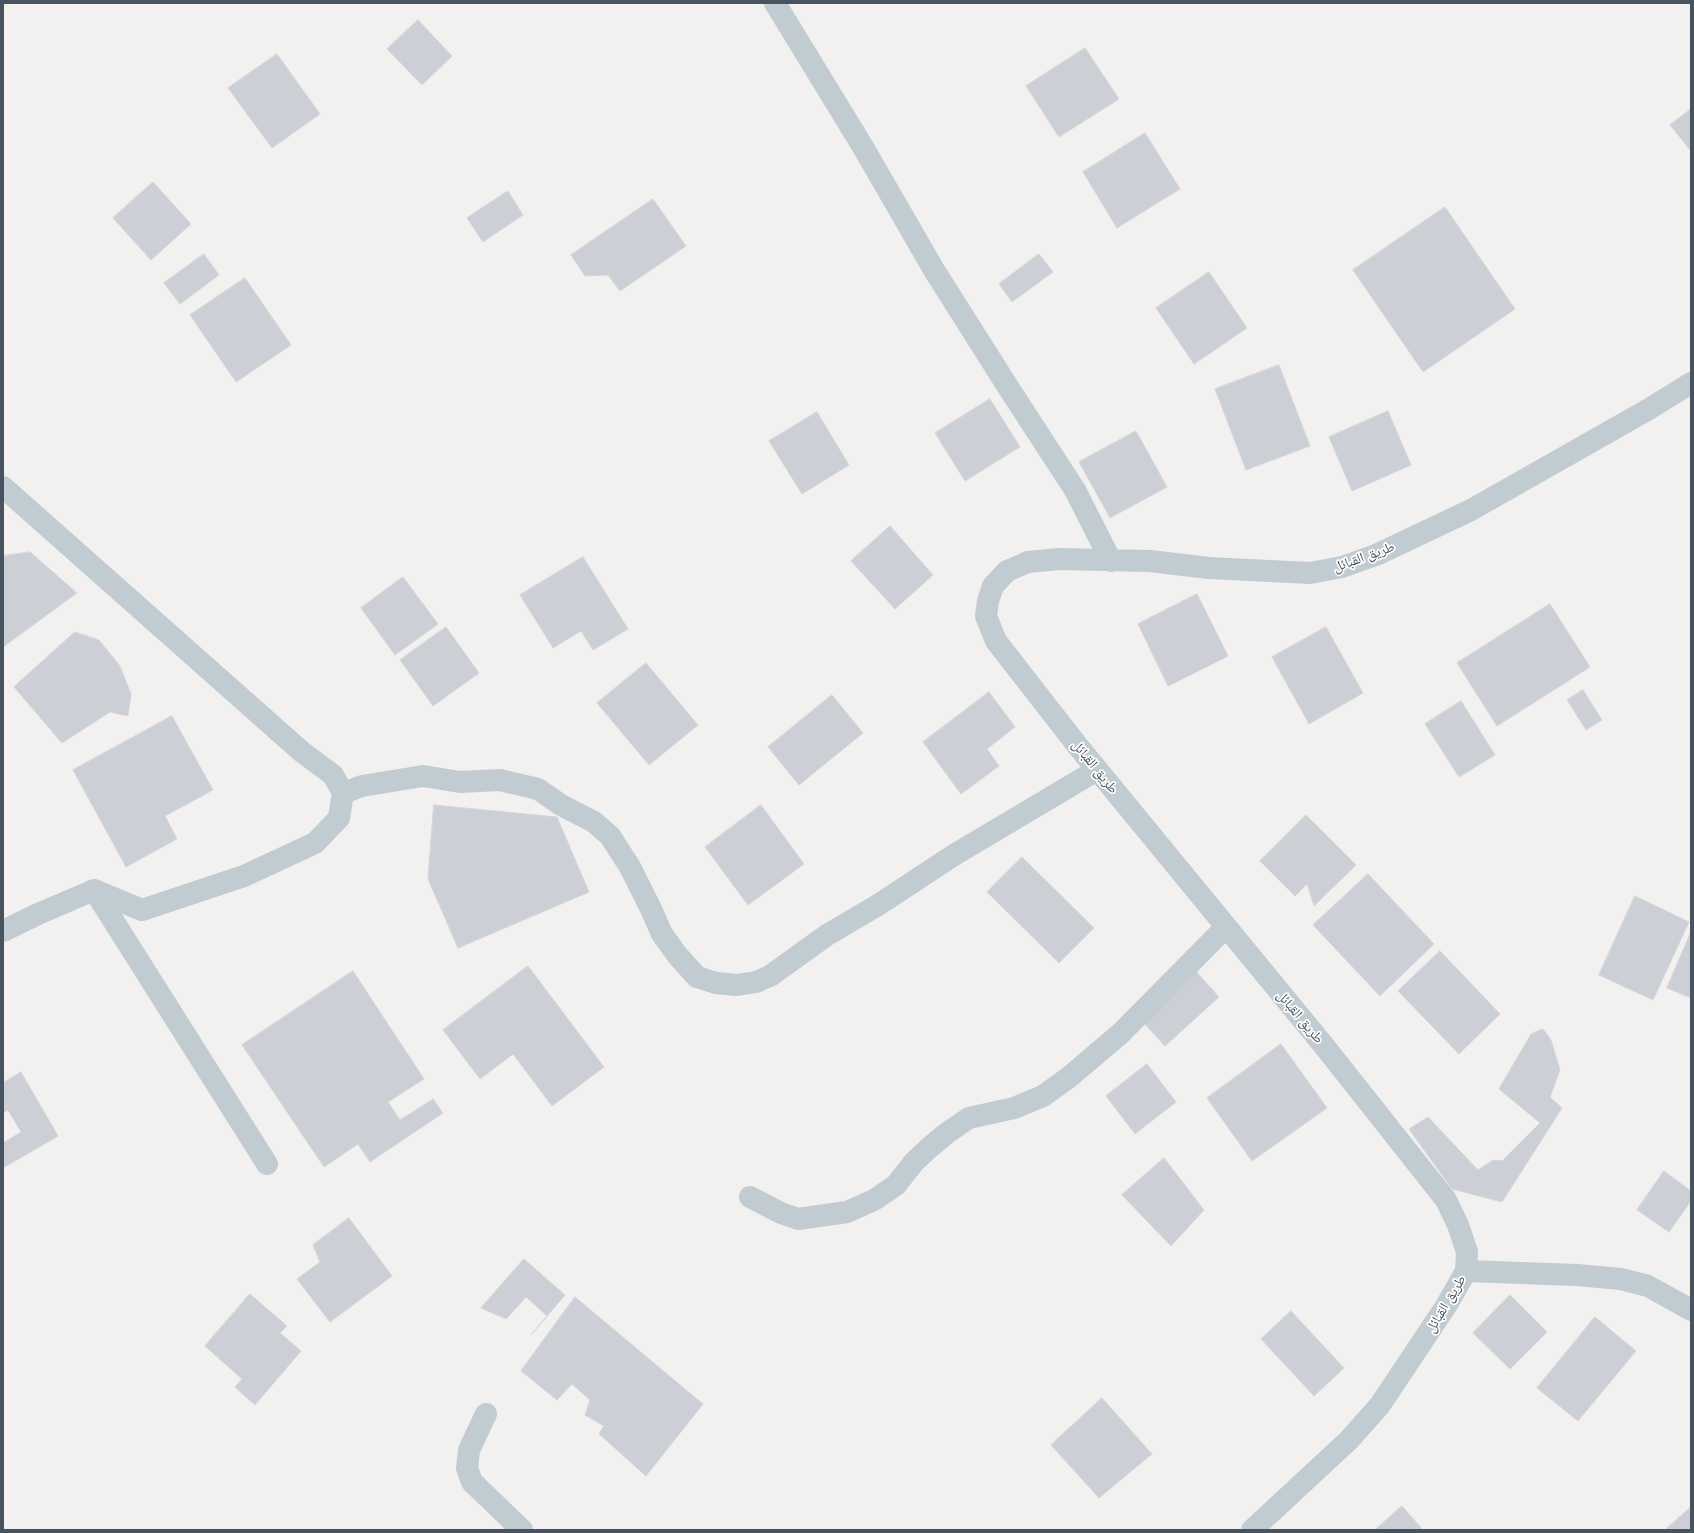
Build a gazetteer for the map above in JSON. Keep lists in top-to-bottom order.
{
  "streets": {
    "street": ["طريق القبائل"]
  }
}
